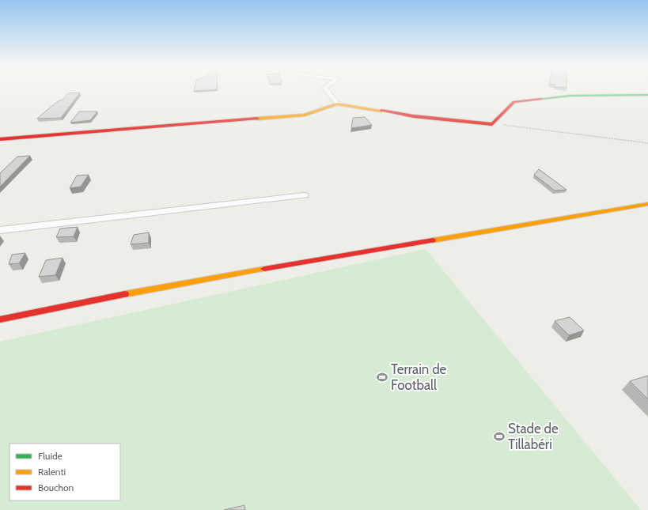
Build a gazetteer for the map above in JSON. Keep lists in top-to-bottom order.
{
  "places": {
    "sports": ["Terrain de Football", "Stade de Tillabéri"]
  },
  "legend": ["Fluide", "Ralenti", "Bouchon"]
}
